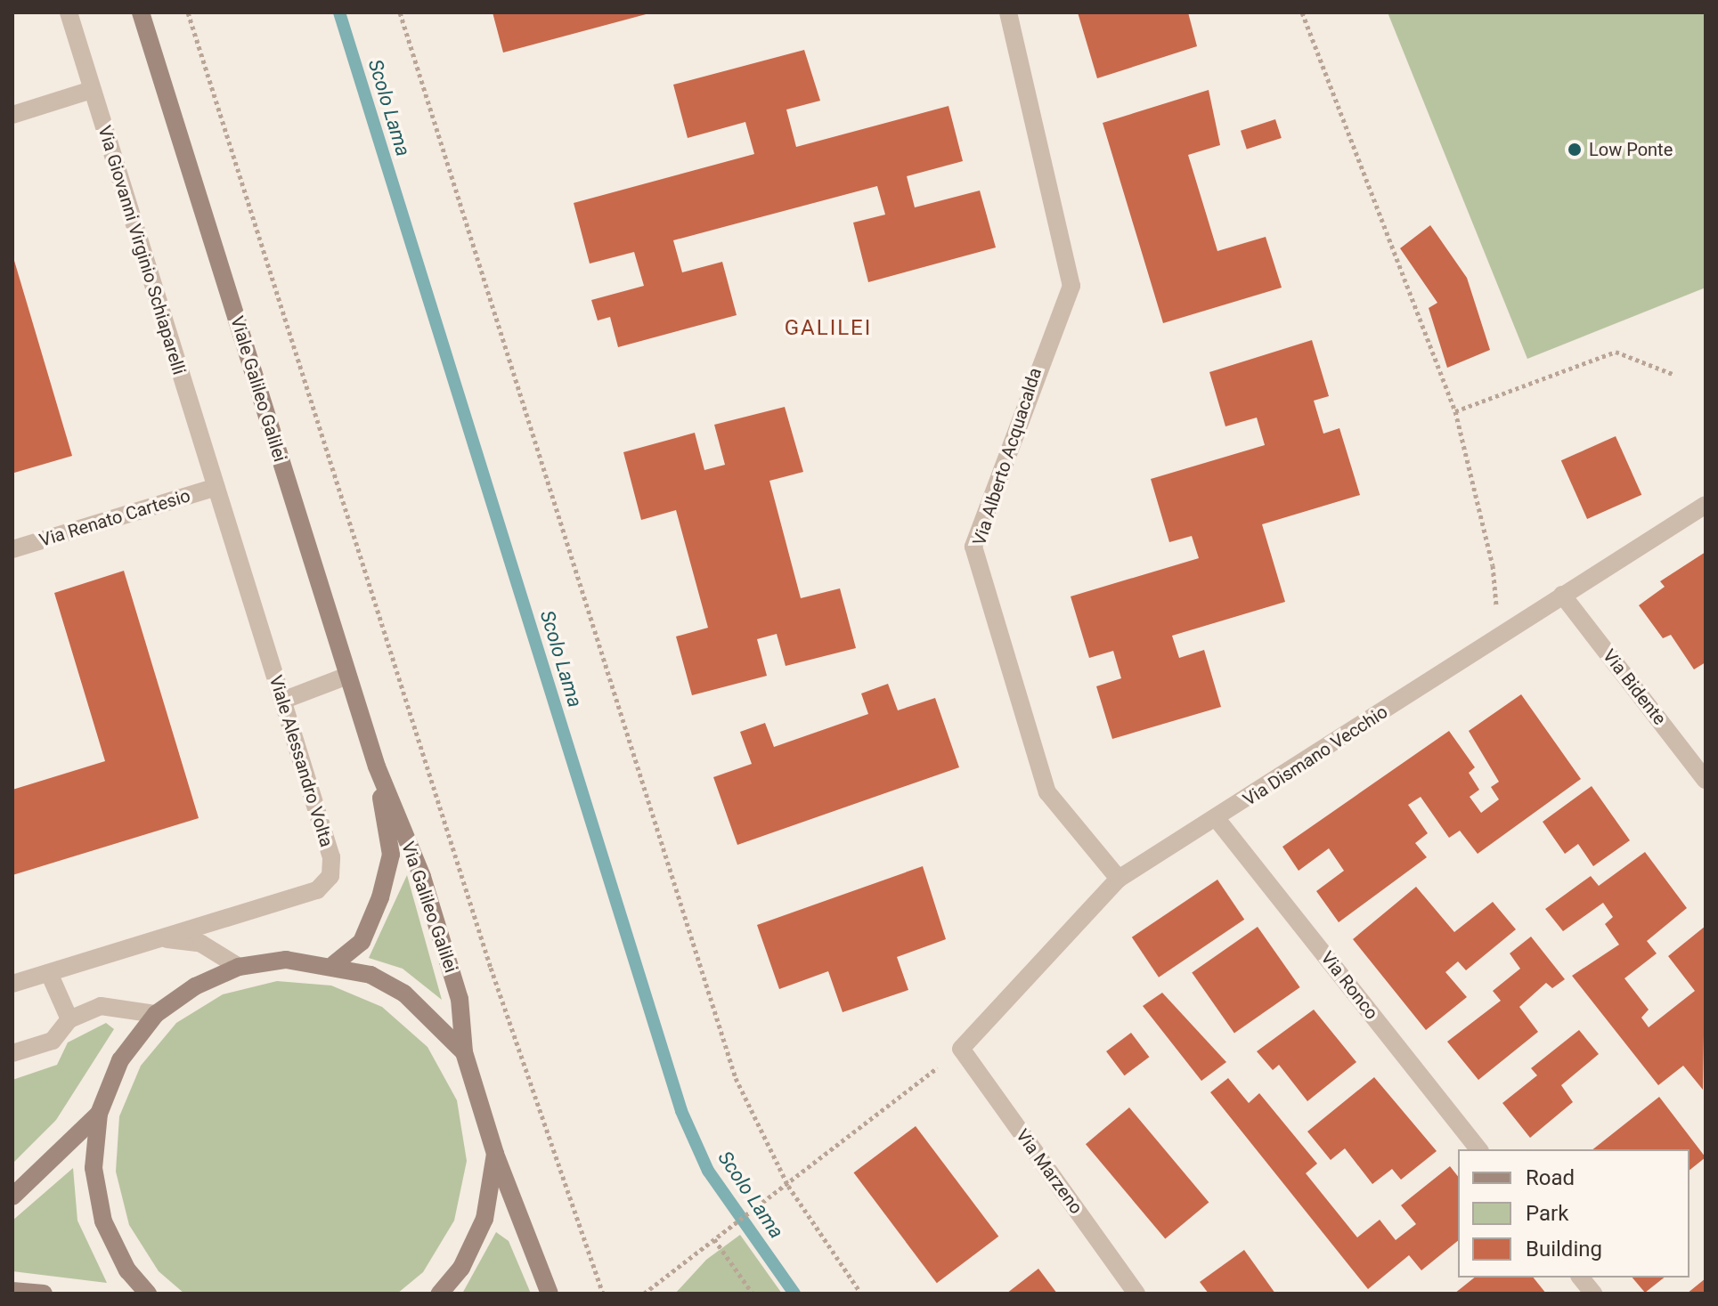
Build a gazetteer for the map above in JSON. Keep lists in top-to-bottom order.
{
  "streets": {
    "street": [
      "Via Giovanni Virginio Schiaparelli",
      "Viale Galileo Galilei",
      "Via Alberto Acquacalda",
      "Via Renato Cartesio",
      "Via Bidente",
      "Via Dismano Vecchio",
      "Viale Alessandro Volta",
      "Via Galileo Galilei",
      "Via Ronco",
      "Via Marzeno"
    ]
  },
  "crossings": [
    ["Via Giovanni Virginio Schiaparelli", "Via Renato Cartesio"],
    ["Via Giovanni Virginio Schiaparelli", "Viale Alessandro Volta"],
    ["Viale Galileo Galilei", "Via Galileo Galilei"],
    ["Via Alberto Acquacalda", "Via Dismano Vecchio"],
    ["Via Renato Cartesio", "Viale Alessandro Volta"],
    ["Via Bidente", "Via Dismano Vecchio"],
    ["Via Dismano Vecchio", "Via Ronco"],
    ["Via Dismano Vecchio", "Via Marzeno"]
  ],
  "districts": ["GALILEI"],
  "water": ["Scolo Lama"],
  "places": ["Low Ponte"],
  "legend": ["Road", "Park", "Building"]
}
